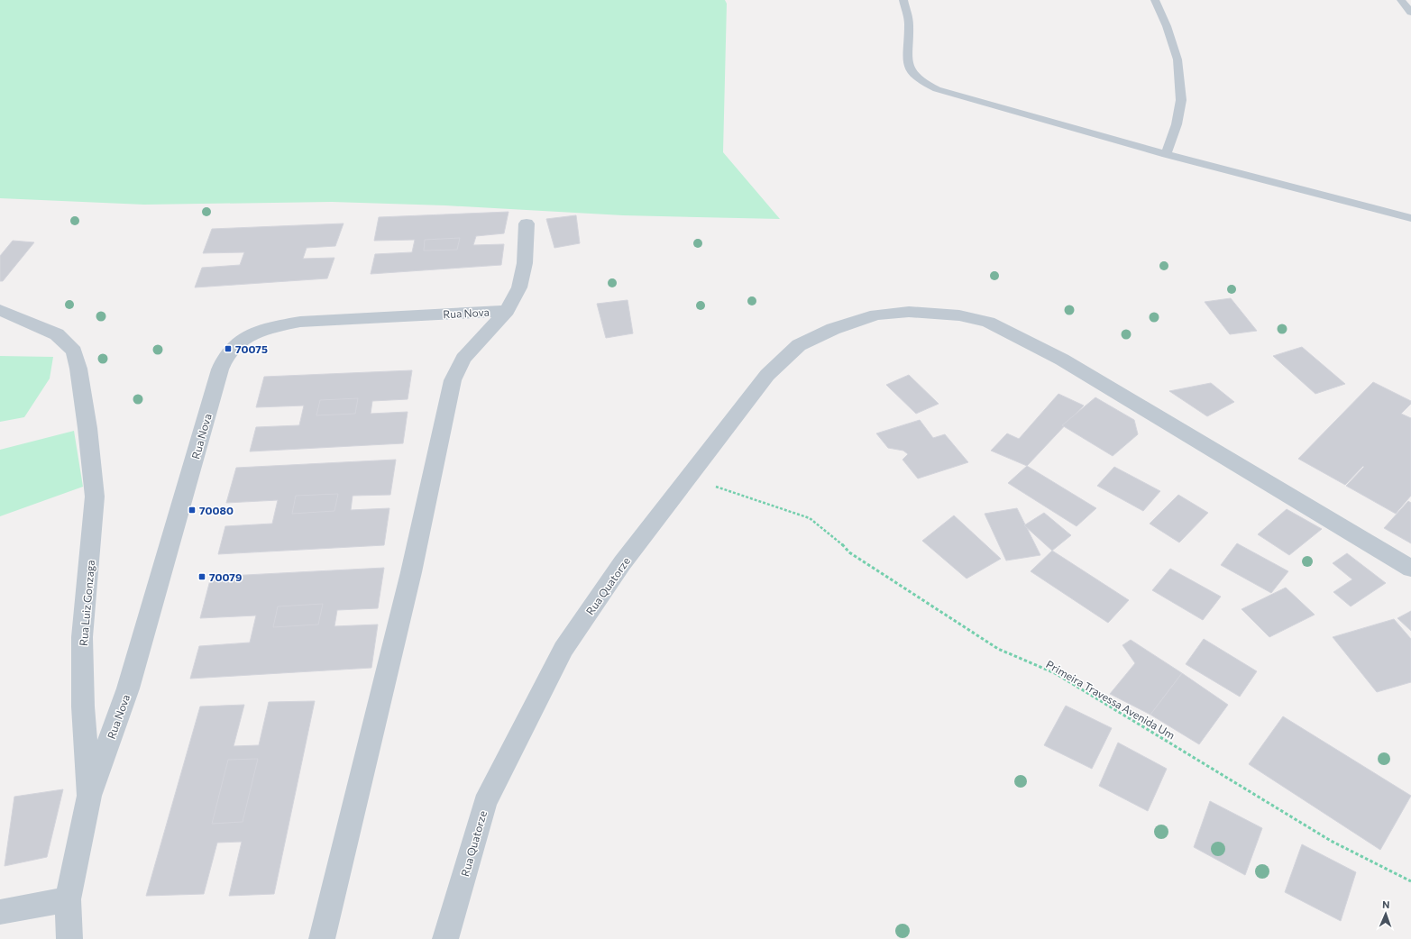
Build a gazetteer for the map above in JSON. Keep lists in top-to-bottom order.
{
  "streets": {
    "street": ["Rua Nova", "Rua Quatorze", "Rua Luiz Gonzaga"],
    "path": ["Primeira Travessa Avenida Um"]
  },
  "crossings": [
    ["Rua Nova", "Rua Luiz Gonzaga"],
    ["Rua Quatorze", "Primeira Travessa Avenida Um"]
  ],
  "places": {
    "transit": ["70075", "70080", "70079"]
  },
  "north": "top"
}
